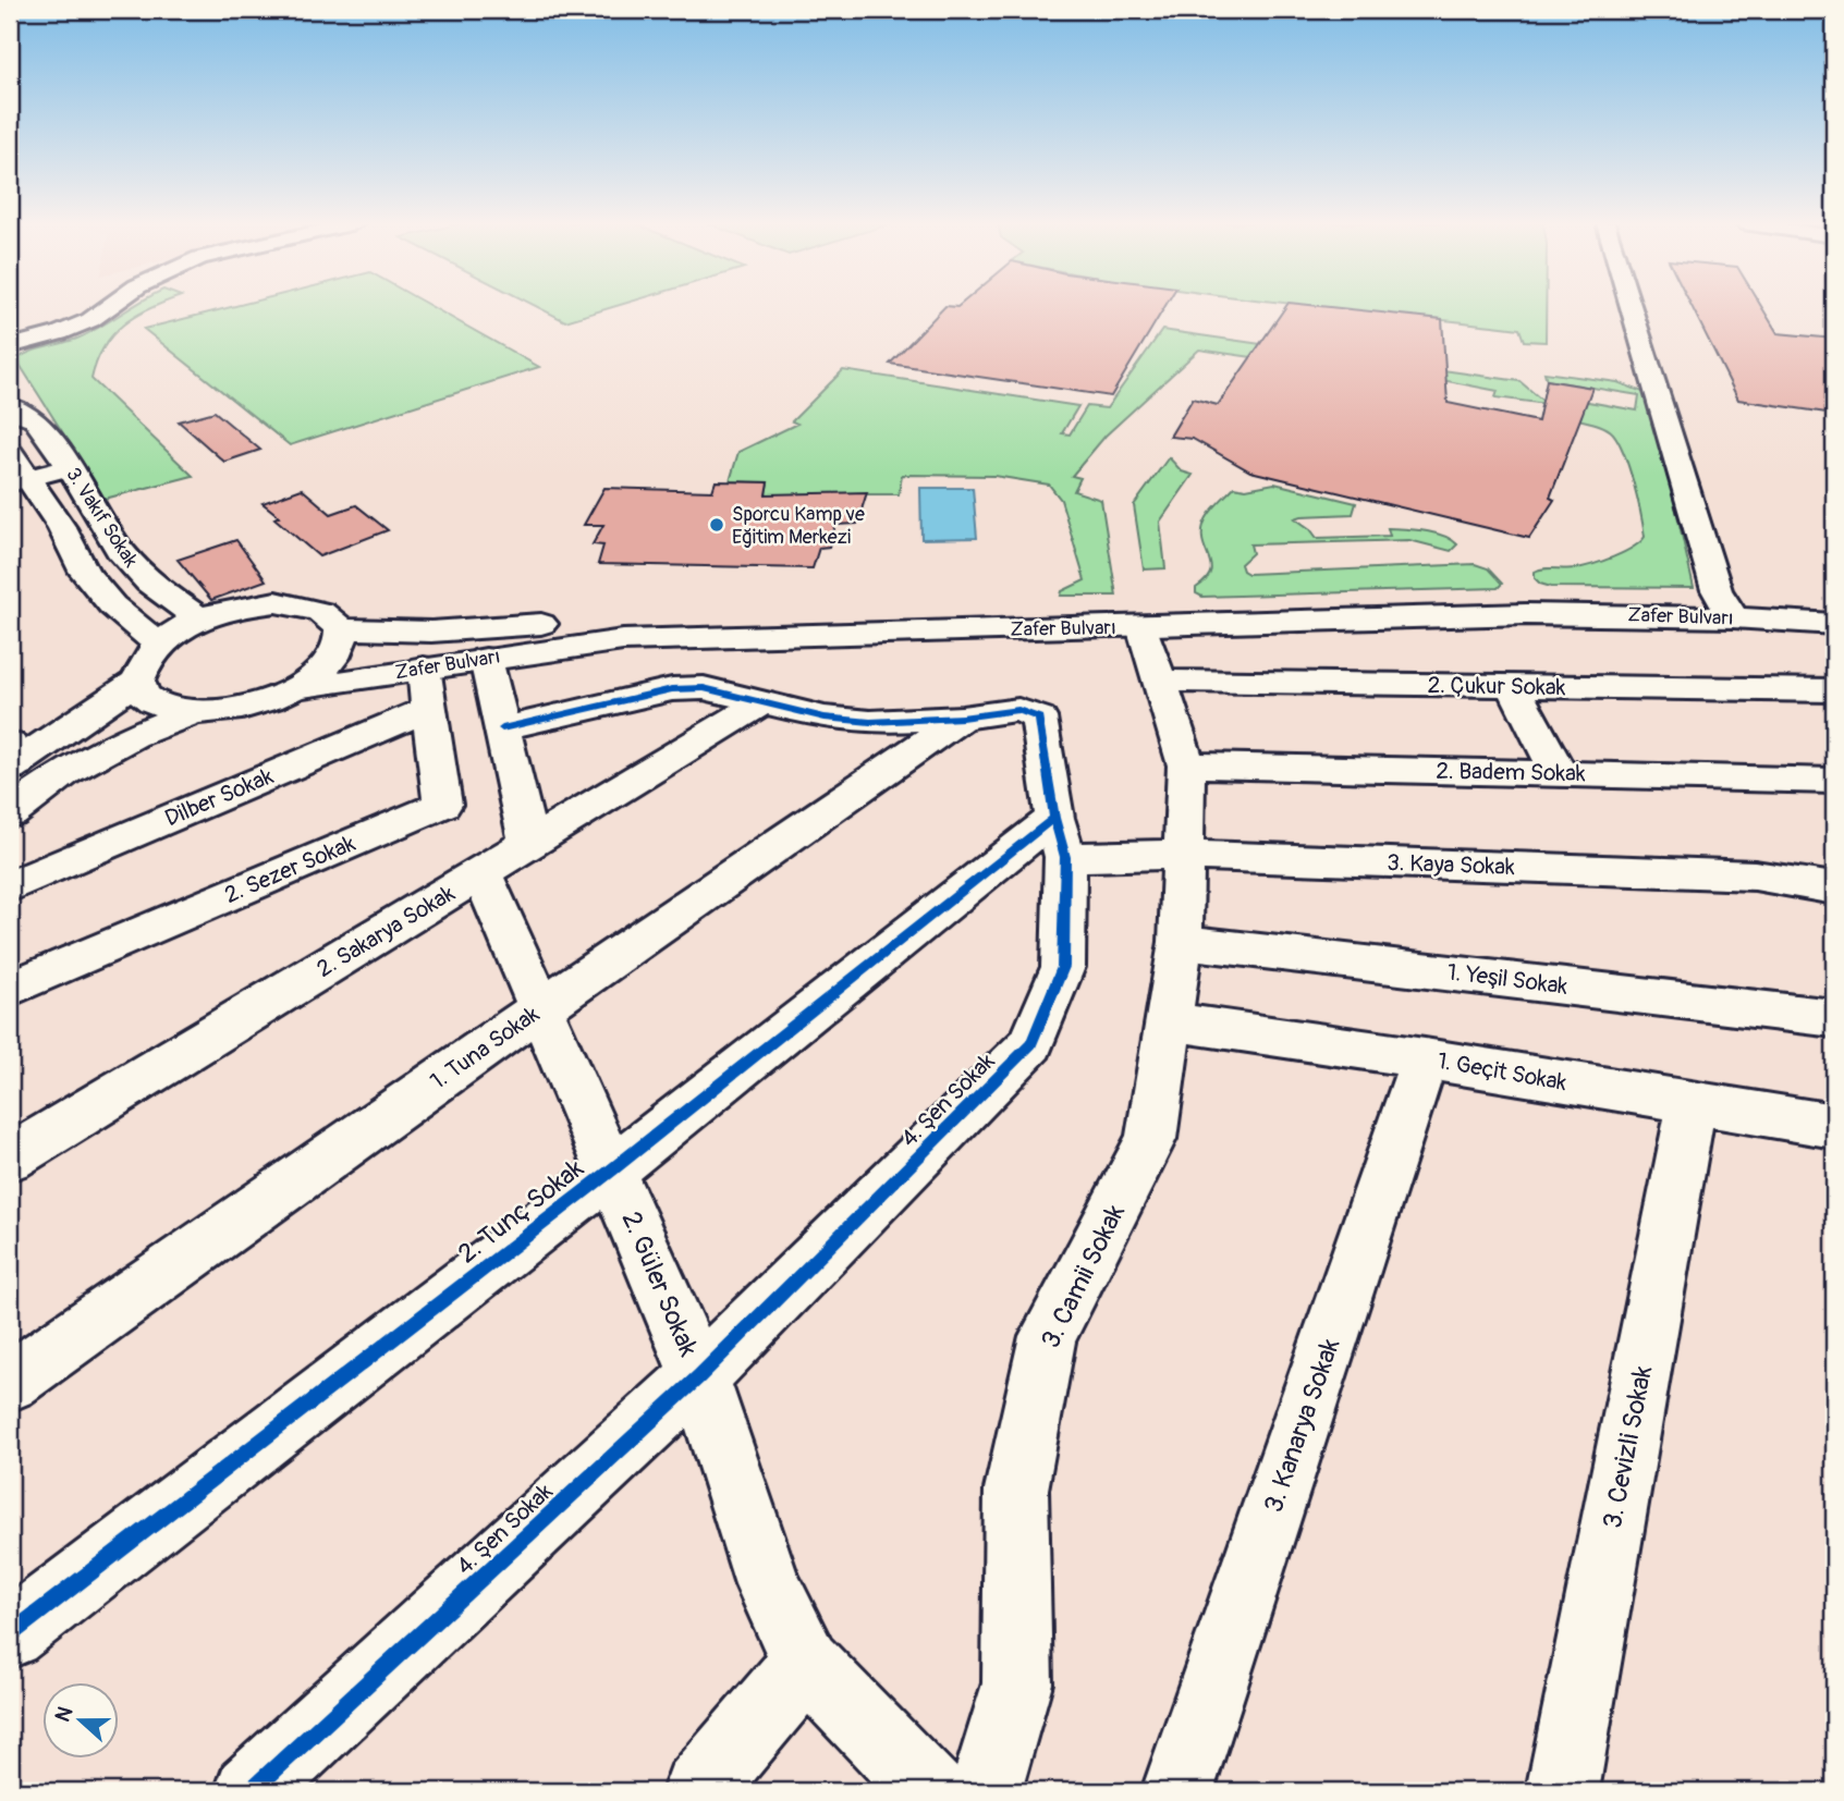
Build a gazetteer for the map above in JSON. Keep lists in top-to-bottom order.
{
  "streets": {
    "street": [
      "3. Vakıf Sokak",
      "Zafer Bulvarı",
      "2. Çukur Sokak",
      "2. Badem Sokak",
      "Dilber Sokak",
      "3. Kaya Sokak",
      "2. Sezer Sokak",
      "2. Sakarya Sokak",
      "1. Yeşil Sokak",
      "1. Tuna Sokak",
      "1. Geçit Sokak",
      "4. Şen Sokak",
      "2. Tunç Sokak",
      "3. Camii Sokak",
      "2. Güler Sokak",
      "3. Kanarya Sokak",
      "3. Cevizli Sokak"
    ]
  },
  "crossings": [
    ["Zafer Bulvarı", "2. Sezer Sokak"],
    ["Dilber Sokak", "2. Sezer Sokak"],
    ["3. Kaya Sokak", "4. Şen Sokak"],
    ["3. Kaya Sokak", "2. Tunç Sokak"],
    ["3. Kaya Sokak", "3. Camii Sokak"],
    ["2. Sakarya Sokak", "4. Şen Sokak"],
    ["2. Sakarya Sokak", "2. Güler Sokak"],
    ["1. Yeşil Sokak", "3. Camii Sokak"],
    ["1. Tuna Sokak", "4. Şen Sokak"],
    ["1. Tuna Sokak", "2. Güler Sokak"],
    ["1. Geçit Sokak", "3. Camii Sokak"],
    ["1. Geçit Sokak", "3. Kanarya Sokak"],
    ["1. Geçit Sokak", "3. Cevizli Sokak"],
    ["4. Şen Sokak", "2. Tunç Sokak"],
    ["4. Şen Sokak", "2. Güler Sokak"],
    ["2. Tunç Sokak", "2. Güler Sokak"]
  ],
  "places": ["Sporcu Kamp ve Eğitim Merkezi"],
  "north": "left"
}
